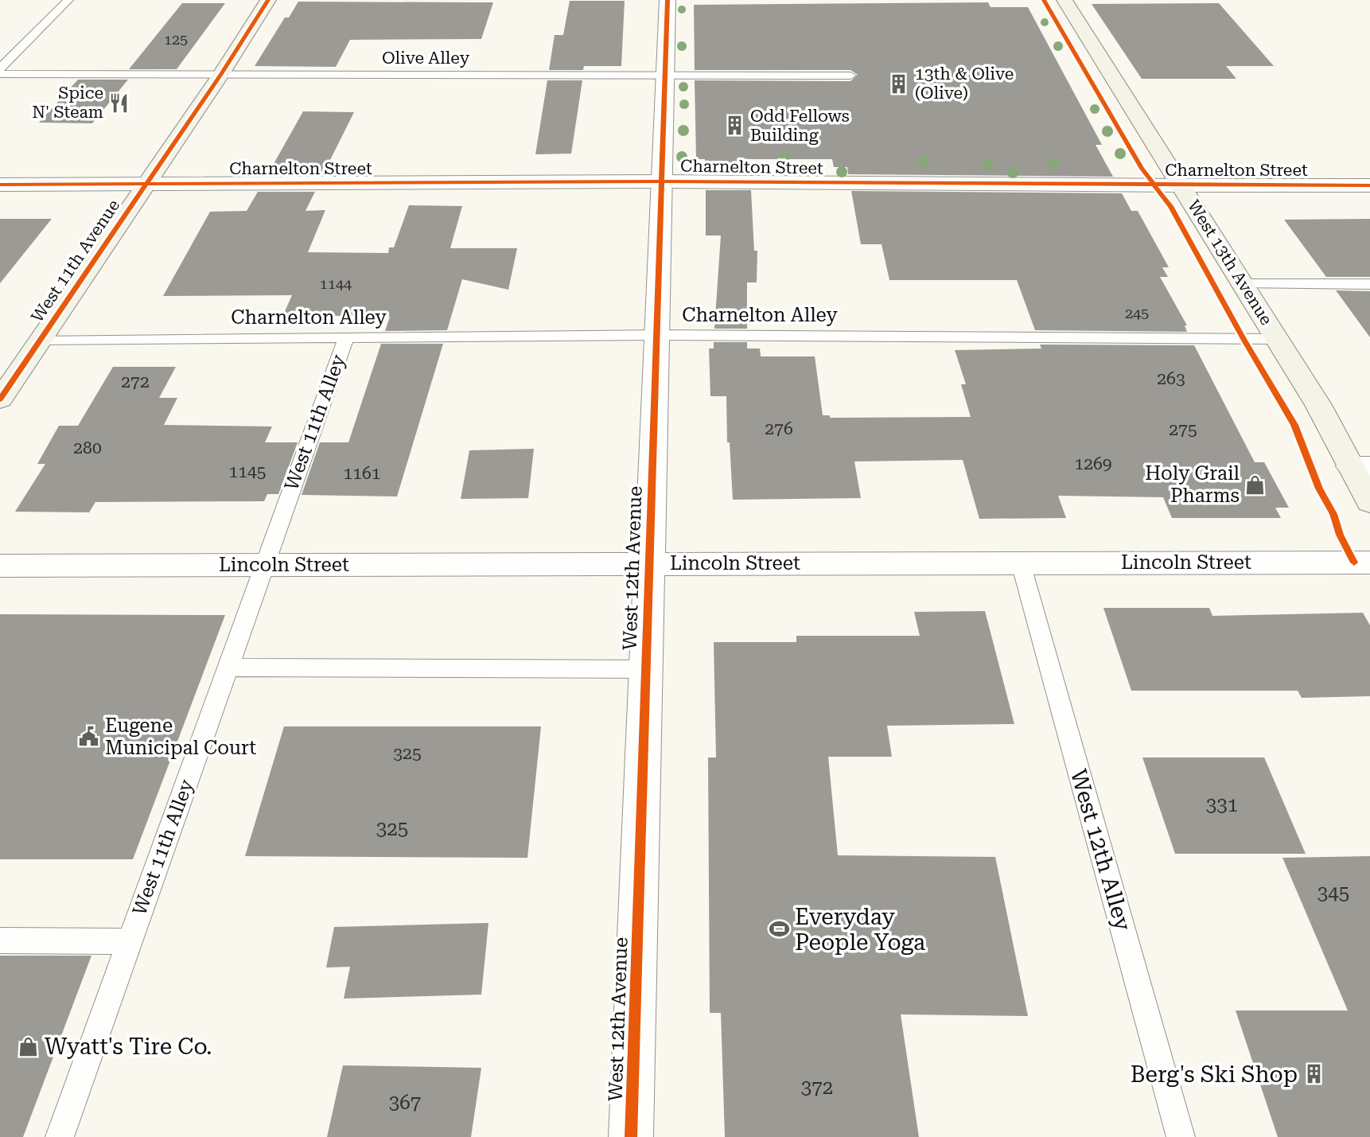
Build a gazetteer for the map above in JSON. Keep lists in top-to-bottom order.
{
  "streets": {
    "main road": ["West 11th Avenue", "West 13th Avenue"],
    "street": ["Charnelton Street", "Lincoln Street", "West 12th Avenue"],
    "lane": [
      "Olive Alley",
      "Charnelton Alley",
      "West 11th Alley",
      "West 12th Alley"
    ]
  },
  "crossings": [
    ["Olive Alley", "West 11th Avenue"],
    ["Olive Alley", "West 12th Avenue"],
    ["Charnelton Street", "West 11th Avenue"],
    ["Charnelton Street", "West 13th Avenue"],
    ["Charnelton Street", "West 12th Avenue"],
    ["West 11th Avenue", "Charnelton Alley"],
    ["West 13th Avenue", "Charnelton Alley"],
    ["Charnelton Alley", "West 11th Alley"],
    ["Charnelton Alley", "West 12th Avenue"],
    ["West 11th Alley", "Lincoln Street"],
    ["Lincoln Street", "West 12th Avenue"],
    ["Lincoln Street", "West 12th Alley"]
  ],
  "places": {
    "building": ["13th & Olive (Olive)", "Odd Fellows Building", "Berg's Ski Shop"],
    "restaurant": ["Spice N' Steam"],
    "shop": ["Holy Grail Pharms", "Wyatt's Tire Co."],
    "public building": ["Eugene Municipal Court"],
    "sports": ["Everyday People Yoga"]
  },
  "house_numbers": [
    "125",
    "1144",
    "245",
    "263",
    "272",
    "276",
    "275",
    "280",
    "1269",
    "1145",
    "1161",
    "325",
    "331",
    "325",
    "345",
    "372",
    "367"
  ]
}
